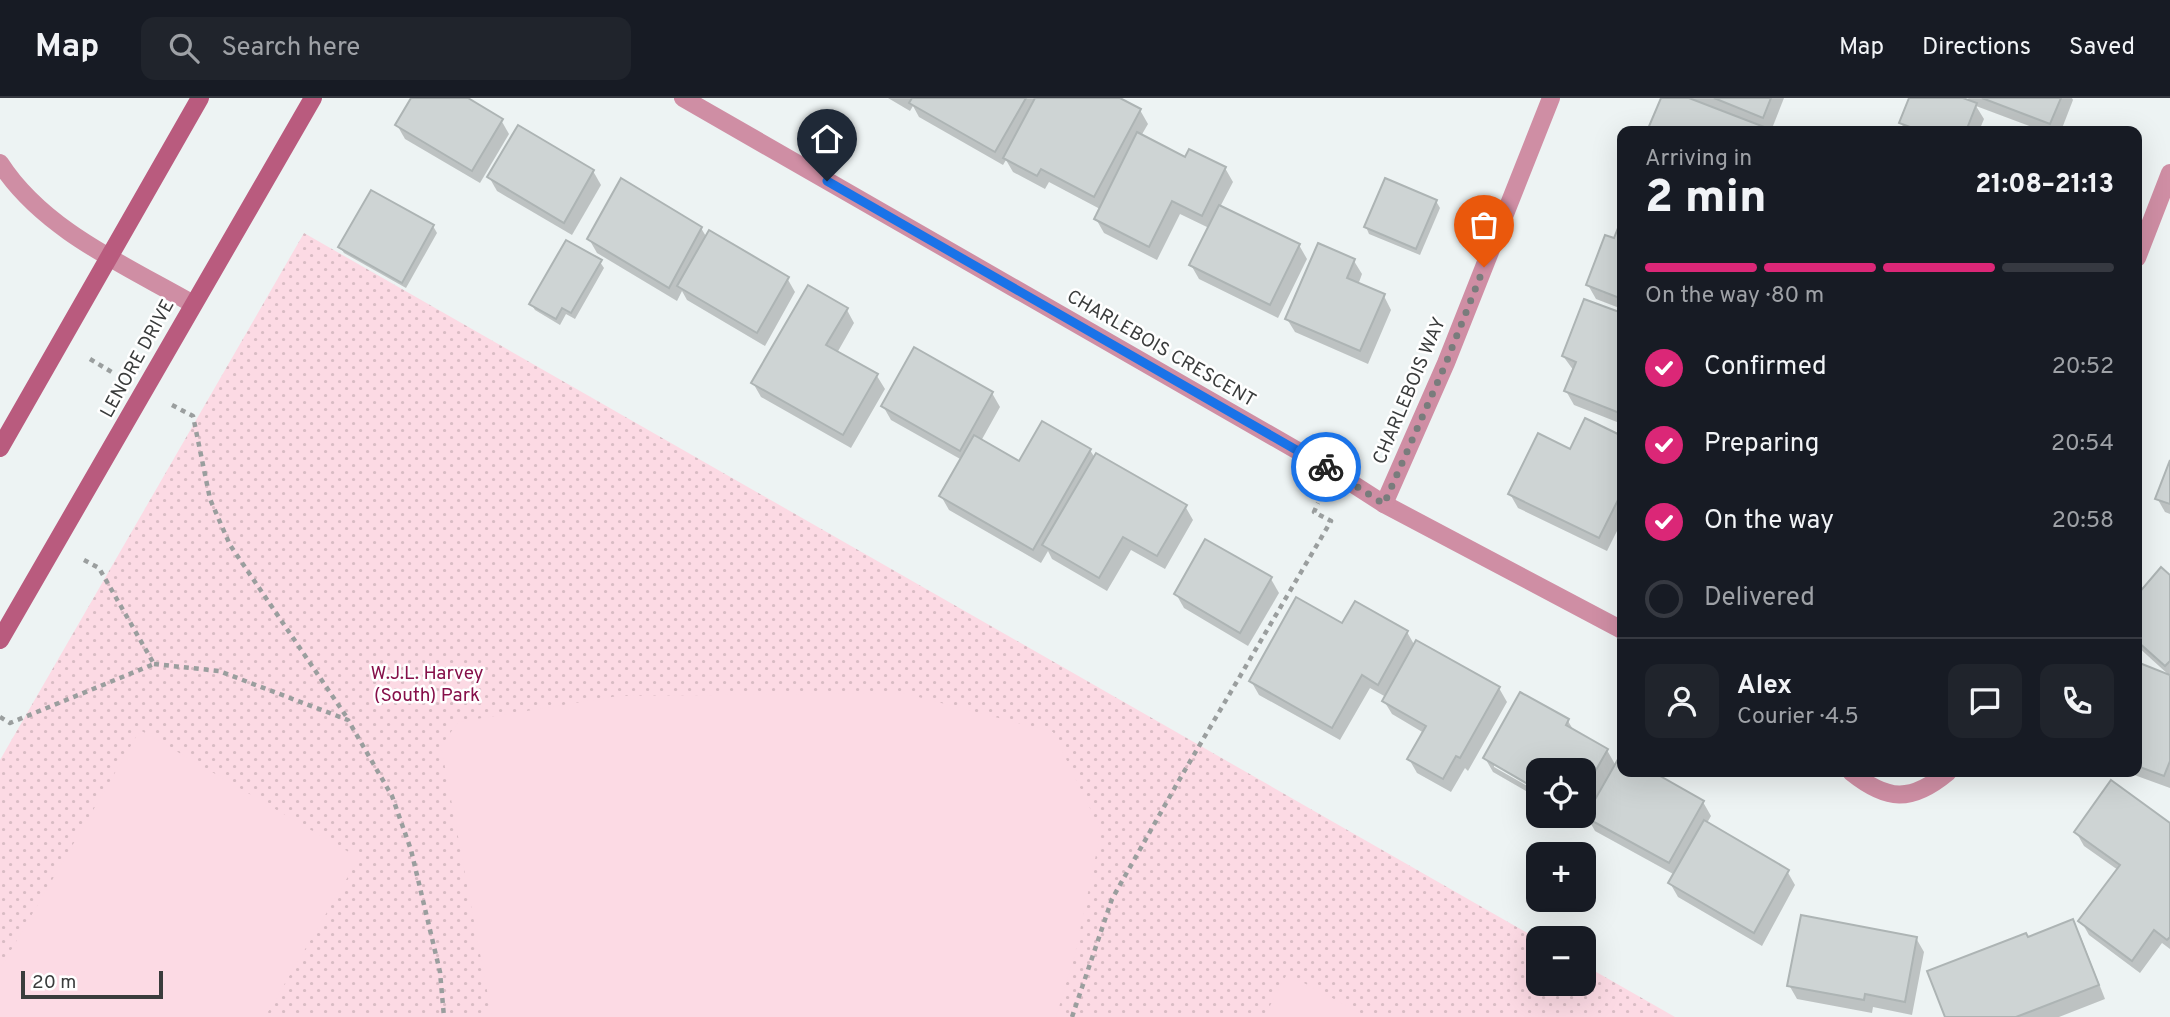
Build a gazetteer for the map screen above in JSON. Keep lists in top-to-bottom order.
{
  "streets": {
    "main road": ["LENORE DRIVE"],
    "street": ["CHARLEBOIS CRESCENT", "CHARLEBOIS WAY"]
  },
  "crossings": [
    ["CHARLEBOIS CRESCENT", "CHARLEBOIS WAY"]
  ],
  "parks": ["W.J.L. Harvey (South) Park"],
  "scale_bar": "20 m",
  "page": {
    "header": "Map",
    "search": "Search here",
    "nav": ["Map", "Directions", "Saved"],
    "heading": ["2 min", "Arriving in", "21:08–21:13"],
    "panel": ["Alex", "Courier · 4.5"],
    "bar": "On the way · 80 m",
    "list": [
      ["Confirmed", "20:52"],
      ["Preparing", "20:54"],
      ["On the way", "20:58"],
      "Delivered"
    ],
    "map_buttons": ["+", "−"],
    "scale": "20 m"
  }
}
